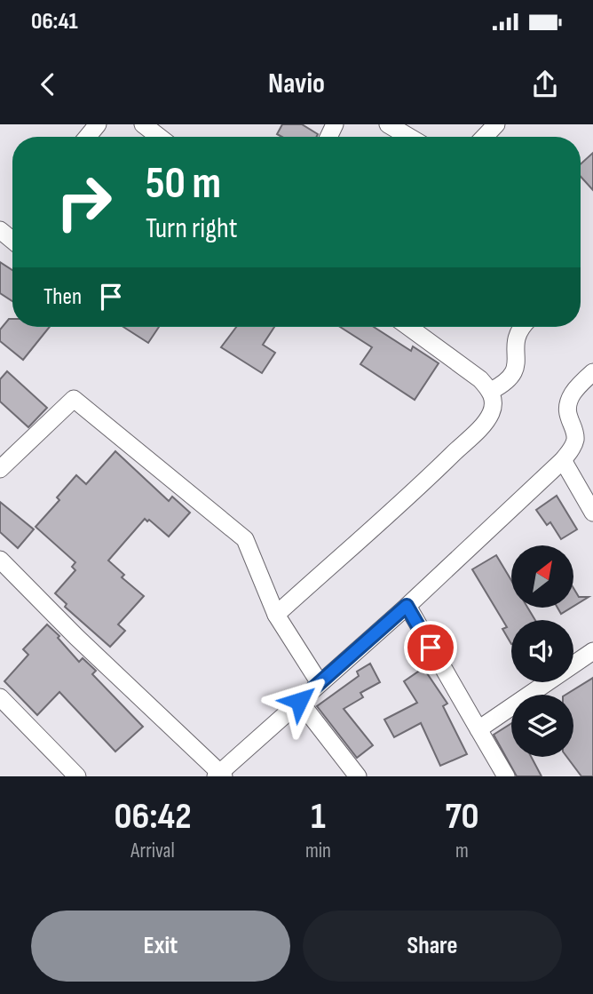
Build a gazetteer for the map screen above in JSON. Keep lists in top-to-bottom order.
{
  "north": "top right",
  "page": {
    "status": "06:41",
    "header": "Navio",
    "turn": ["50 m", "Turn right"],
    "then": "Then",
    "eta": [
      "06:42",
      "Arrival",
      "1",
      "min",
      "70",
      "m"
    ],
    "buttons": ["Exit", "Share"]
  }
}
